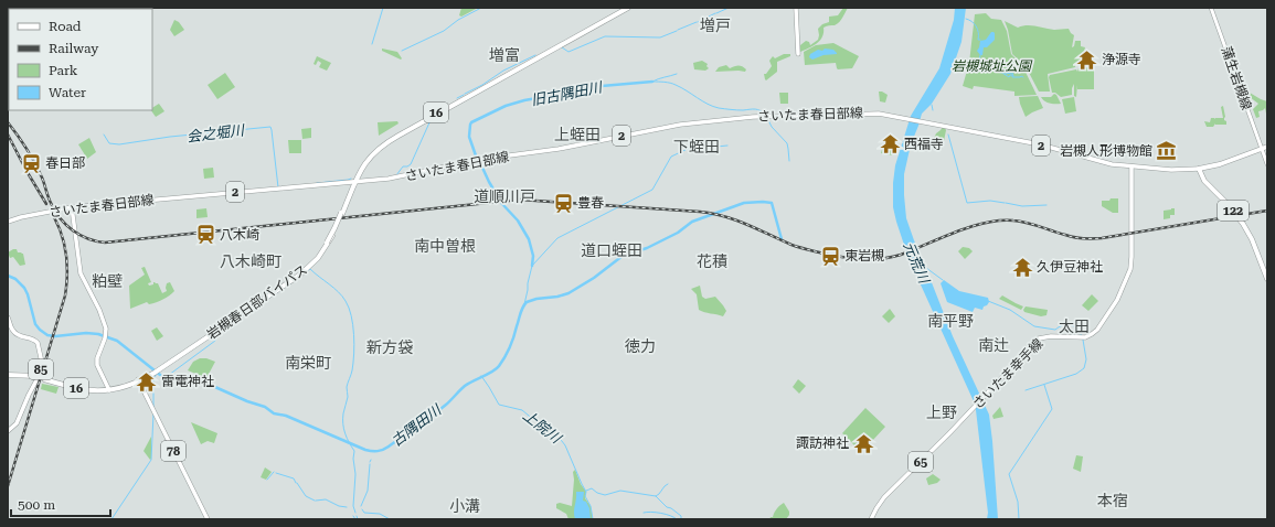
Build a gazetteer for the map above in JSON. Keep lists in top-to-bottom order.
{
  "streets": {
    "highway": ["16", "122", "岩槻春日部バイパス"],
    "main road": [
      "蒲生岩槻線",
      "さいたま春日部線",
      "2",
      "85",
      "さいたま幸手線",
      "78",
      "65"
    ]
  },
  "crossings": [
    ["さいたま春日部線", "2"],
    ["さいたま春日部線", "岩槻春日部バイパス"],
    ["さいたま春日部線", "さいたま幸手線"],
    ["2", "122"],
    ["2", "さいたま幸手線"],
    ["岩槻春日部バイパス", "78"]
  ],
  "districts": [
    "増戸",
    "増富",
    "上蛭田",
    "下蛭田",
    "道順川戸",
    "南中曽根",
    "道口蛭田",
    "八木崎町",
    "花積",
    "粕壁",
    "南平野",
    "太田",
    "南辻",
    "徳力",
    "新方袋",
    "南栄町",
    "上野",
    "本宿",
    "小溝"
  ],
  "water": [
    "旧古隅田川",
    "会之堀川",
    "元荒川",
    "古隅田川",
    "上院川"
  ],
  "parks": ["岩槻城址公園"],
  "places": {
    "temple": [
      "浄源寺",
      "西福寺",
      "久伊豆神社",
      "雷電神社",
      "諏訪神社"
    ],
    "museum": ["岩槻人形博物館"],
    "station": [
      "春日部",
      "豊春",
      "八木崎",
      "東岩槻"
    ]
  },
  "legend": [
    "Road",
    "Railway",
    "Park",
    "Water"
  ],
  "scale_bar": "500 m"
}
